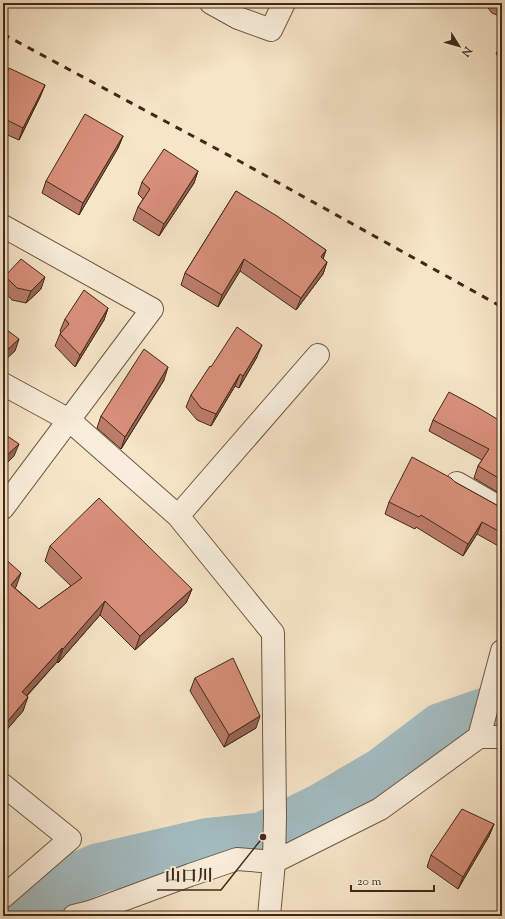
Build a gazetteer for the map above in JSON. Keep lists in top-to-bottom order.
{
  "places": ["山口川"],
  "scale_bar": "20 m",
  "north": "bottom right"
}
